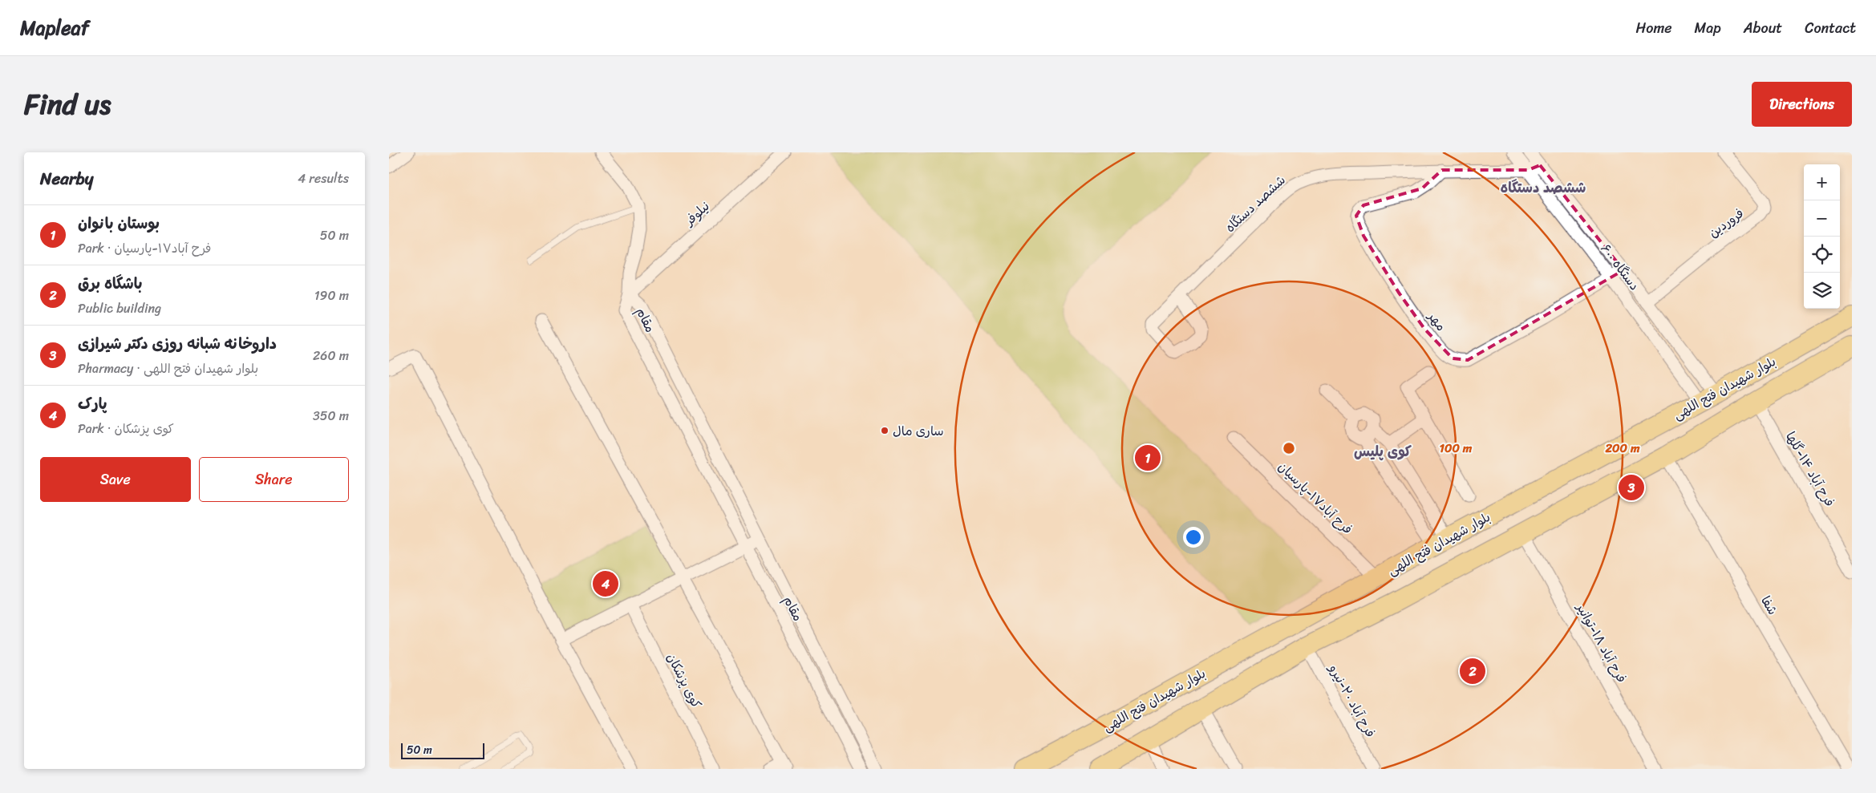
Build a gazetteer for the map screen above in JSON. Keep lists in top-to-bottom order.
{
  "streets": {
    "main road": ["بلوار شهیدان فتح اللهی"],
    "street": [
      "ششصد دستگاه",
      "نیلوفر",
      "فروردین",
      "۶۰۰ دستگاه",
      "مقام",
      "مهر",
      "فرح آباد ۱۴-گلها",
      "فرح آباد۱۷-پارسیان",
      "شفا",
      "فرح آباد ۱۸-توانیر",
      "کوی پزشکان",
      "فرح آباد ۲۰-نیرو"
    ]
  },
  "crossings": [
    ["ششصد دستگاه", "۶۰۰ دستگاه"],
    ["ششصد دستگاه", "مهر"],
    ["نیلوفر", "مقام"],
    ["فروردین", "۶۰۰ دستگاه"],
    ["۶۰۰ دستگاه", "مهر"],
    ["۶۰۰ دستگاه", "بلوار شهیدان فتح اللهی"],
    ["بلوار شهیدان فتح اللهی", "فرح آباد ۱۴-گلها"],
    ["بلوار شهیدان فتح اللهی", "فرح آباد۱۷-پارسیان"],
    ["بلوار شهیدان فتح اللهی", "شفا"],
    ["بلوار شهیدان فتح اللهی", "فرح آباد ۱۸-توانیر"],
    ["بلوار شهیدان فتح اللهی", "فرح آباد ۲۰-نیرو"]
  ],
  "districts": ["ششصد دستگاه", "کوی پلیس"],
  "places": ["ساری مال"],
  "scale_bar": "50 m",
  "page": {
    "header": "Mapleaf",
    "nav": [
      "Home",
      "Map",
      "About",
      "Contact"
    ],
    "title": "Find us",
    "buttons": [
      "Directions",
      ["Save", "Share"]
    ],
    "heading": ["Nearby", "4 results"],
    "map_buttons": ["+", "−"],
    "list": [
      {
        "mark": "1",
        "name": "بوستان بانوان",
        "note": "Park · فرح آباد۱۷-پارسیان",
        "value": "50 m"
      },
      {
        "mark": "2",
        "name": "باشگاه برق",
        "note": "Public building",
        "value": "190 m"
      },
      {
        "mark": "3",
        "name": "داروخانه شبانه روزی دکتر شیرازی",
        "note": "Pharmacy · بلوار شهیدان فتح اللهی",
        "value": "260 m"
      },
      {
        "mark": "4",
        "name": "پارک",
        "note": "Park · کوی پزشکان",
        "value": "350 m"
      }
    ],
    "pins": [
      "1",
      "3",
      "4",
      "2"
    ],
    "scale": "50 m"
  },
  "rings": ["100 m", "200 m"]
}
